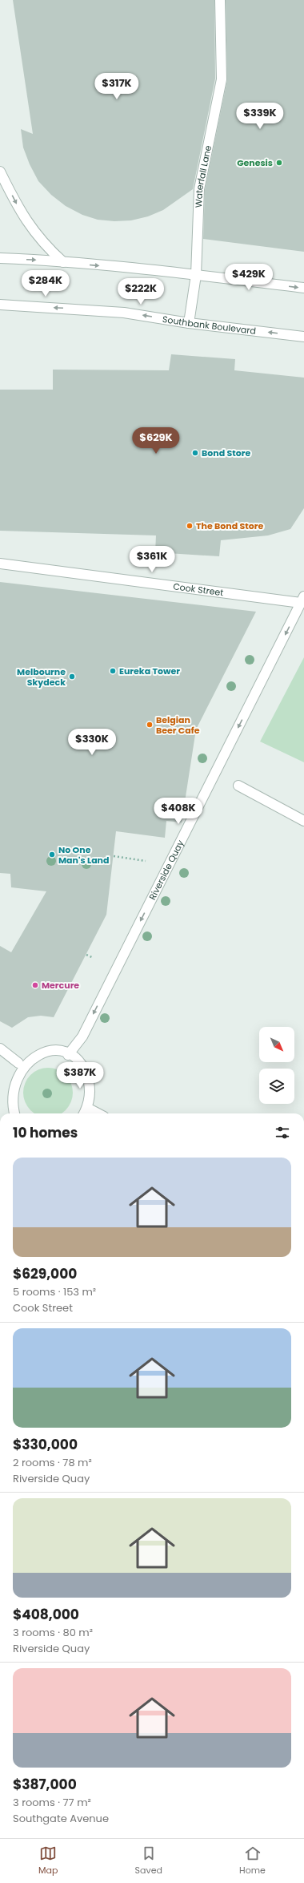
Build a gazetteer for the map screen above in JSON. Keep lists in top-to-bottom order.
{
  "streets": {
    "street": [
      "Waterfall Lane",
      "Southbank Boulevard",
      "Cook Street",
      "Riverside Quay"
    ]
  },
  "crossings": [
    ["Waterfall Lane", "Southbank Boulevard"],
    ["Cook Street", "Riverside Quay"]
  ],
  "one_way": ["Riverside Quay"],
  "places": [
    "Genesis",
    "Bond Store",
    "The Bond Store",
    "Eureka Tower",
    "Melbourne Skydeck",
    "Belgian Beer Cafe",
    "No One Man's Land",
    "Mercure"
  ],
  "north": "bottom right",
  "page": {
    "price": [
      "$317K",
      "$339K",
      "$429K",
      "$284K",
      "$222K",
      "$629K",
      "$361K",
      "$330K",
      "$408K",
      "$387K"
    ],
    "heading": "10 homes",
    "list": [
      {
        "name": "$629,000",
        "note": "5 rooms · 153 m² · Cook Street"
      },
      {
        "name": "$330,000",
        "note": "2 rooms · 78 m² · Riverside Quay"
      },
      {
        "name": "$408,000",
        "note": "3 rooms · 80 m² · Riverside Quay"
      },
      {
        "name": "$387,000",
        "note": "3 rooms · 77 m² · Southgate Avenue"
      }
    ],
    "tabs": ["Map", "Saved", "Home"]
  }
}
